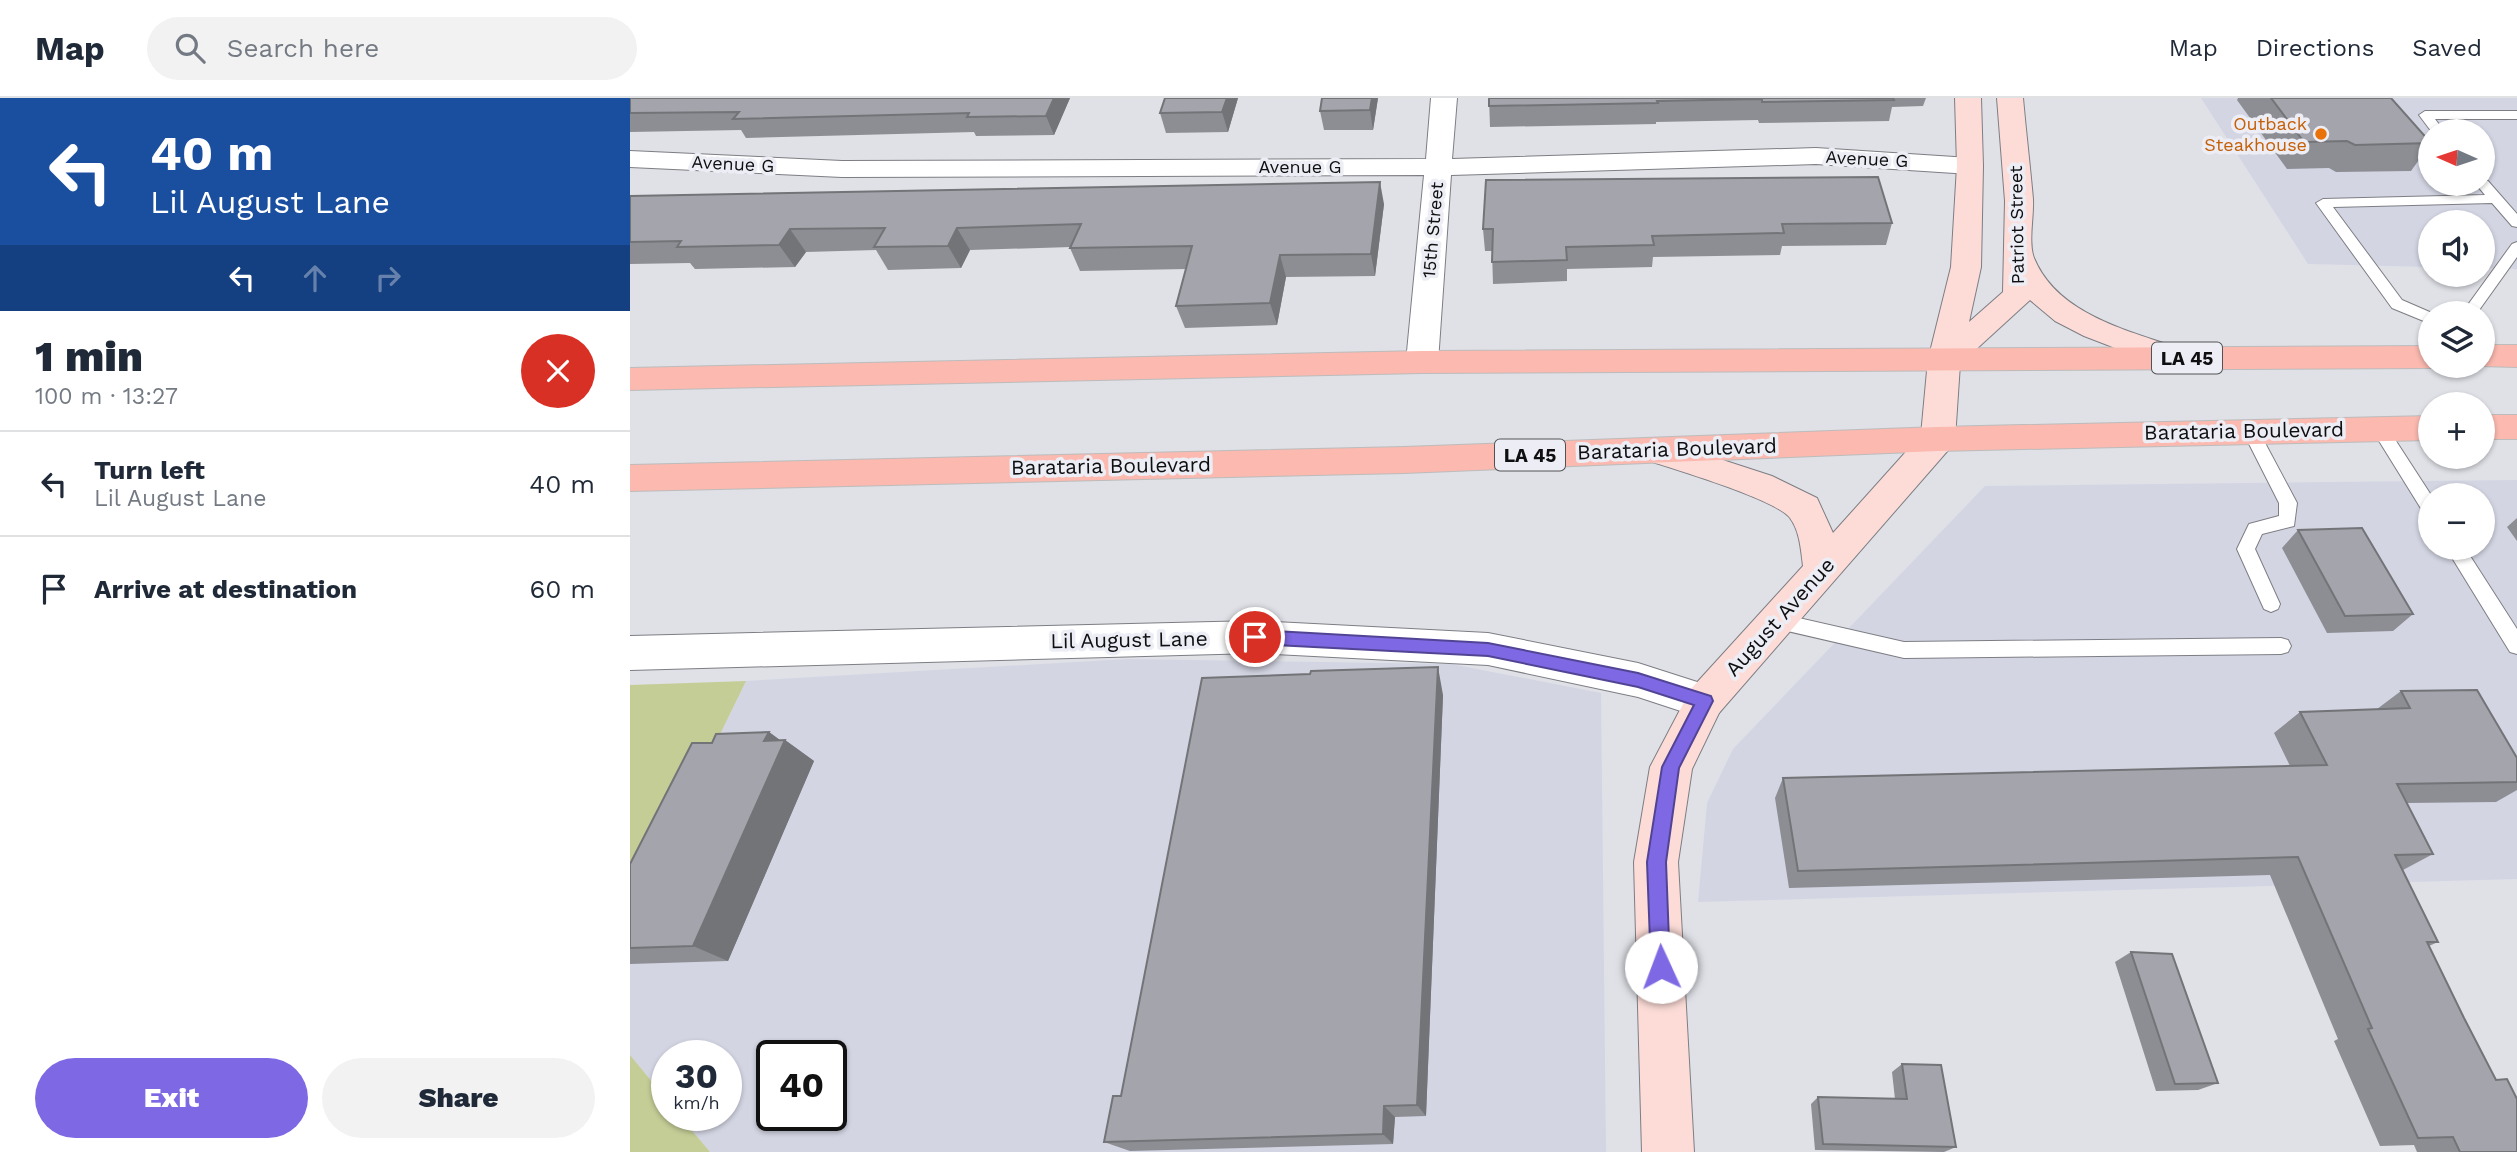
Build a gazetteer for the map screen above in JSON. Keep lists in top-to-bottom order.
{
  "streets": {
    "main road": [
      "Patriot Street",
      "LA 45",
      "Barataria Boulevard",
      "August Avenue"
    ],
    "street": ["Avenue G", "15th Street", "Lil August Lane"]
  },
  "crossings": [
    ["Avenue G", "15th Street"],
    ["Patriot Street", "LA 45"],
    ["15th Street", "LA 45"],
    ["Barataria Boulevard", "August Avenue"],
    ["August Avenue", "Lil August Lane"]
  ],
  "places": ["Outback Steakhouse"],
  "north": "left",
  "page": {
    "header": "Map",
    "search": "Search here",
    "nav": ["Map", "Directions", "Saved"],
    "turn": ["40 m", "Lil August Lane"],
    "map_buttons": ["+", "−"],
    "heading": ["1 min", "100 m · 13:27"],
    "list": [
      {
        "name": "Turn left",
        "note": "Lil August Lane",
        "value": "40 m"
      },
      {
        "name": "Arrive at destination",
        "value": "60 m"
      }
    ],
    "speed": "30 km/h",
    "limit": "40",
    "buttons": ["Exit", "Share"]
  }
}
